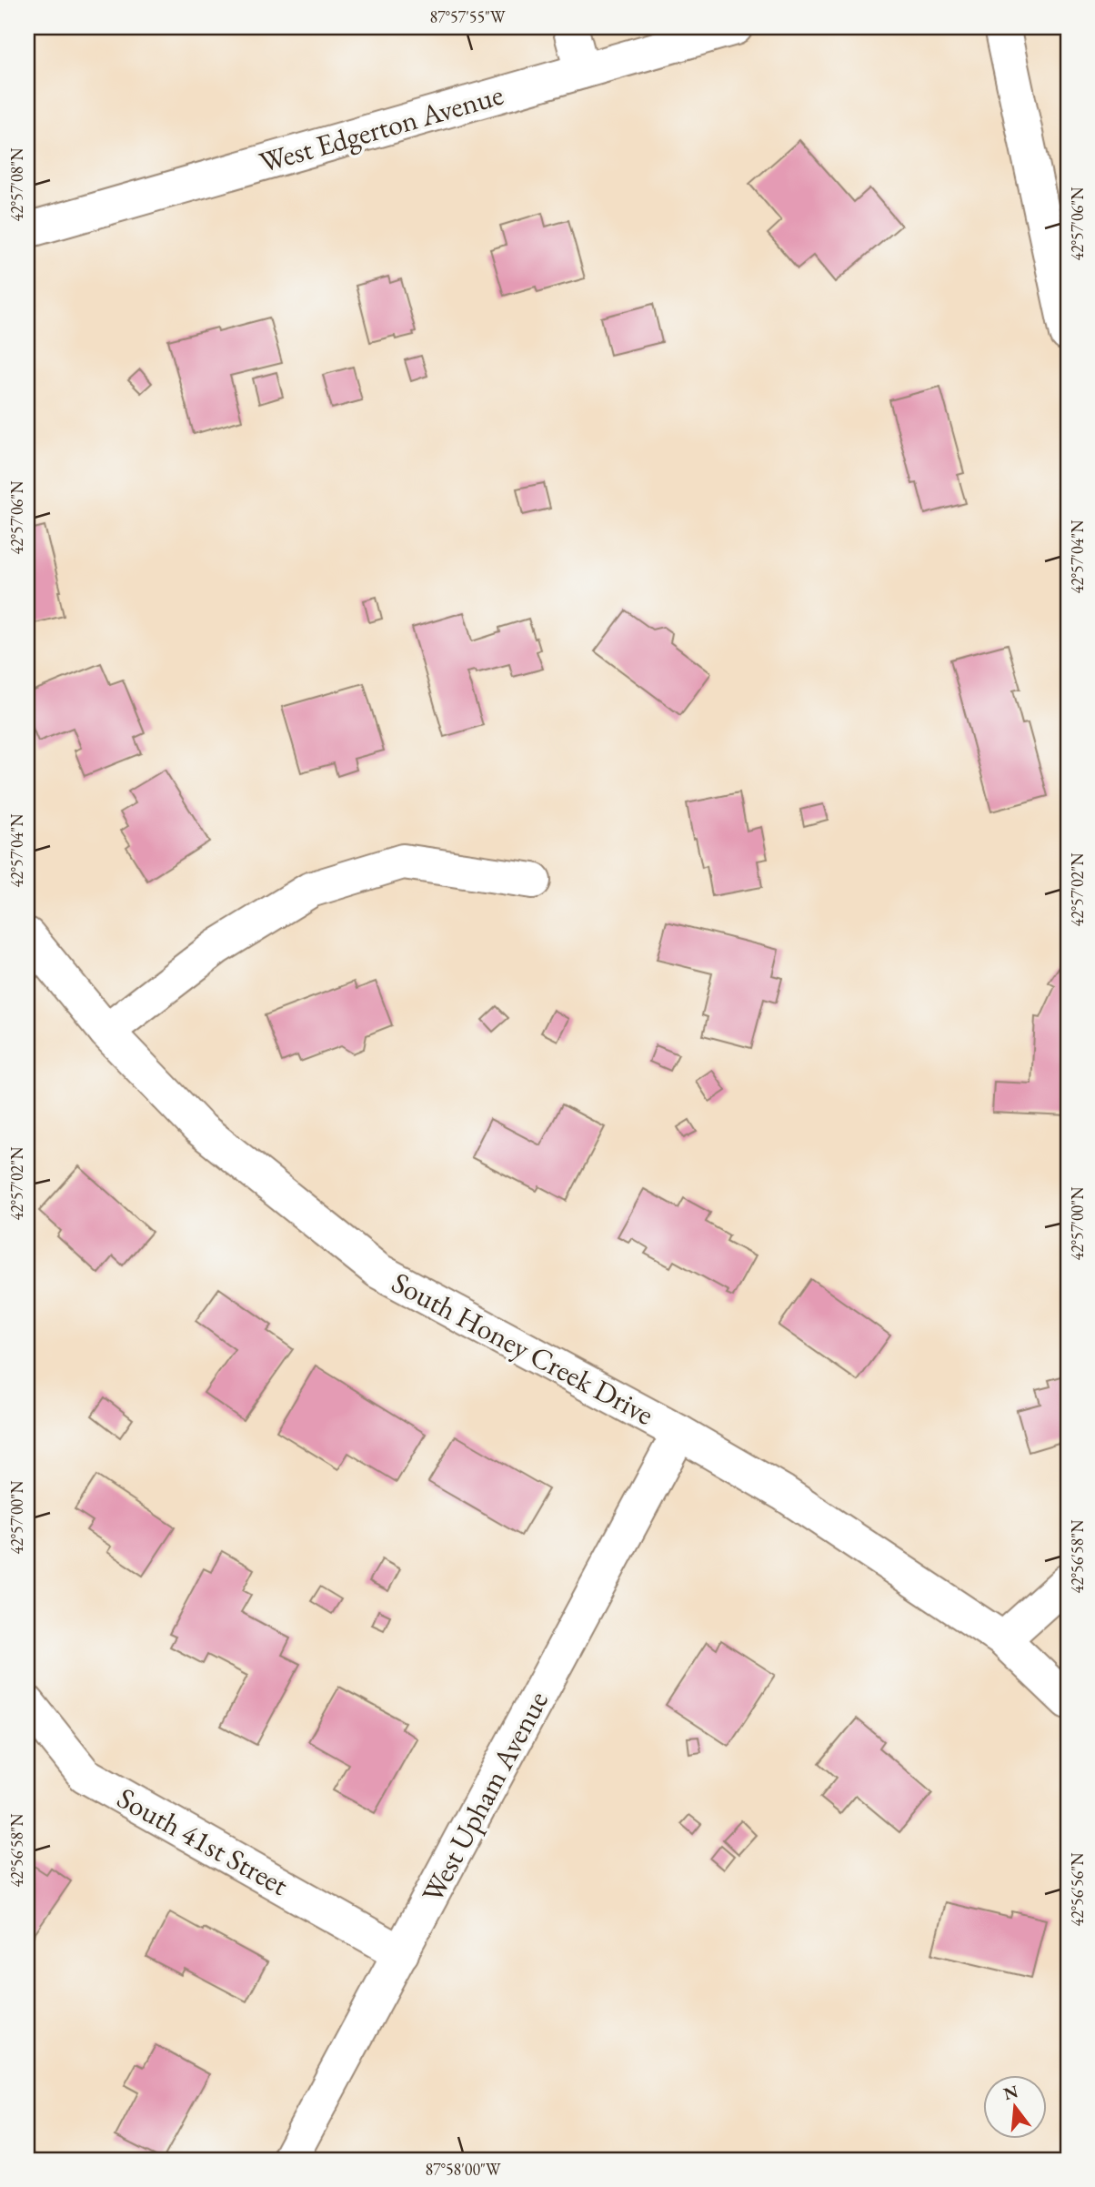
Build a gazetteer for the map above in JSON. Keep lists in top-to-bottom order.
{
  "streets": {
    "street": [
      "West Edgerton Avenue",
      "South Honey Creek Drive",
      "West Upham Avenue",
      "South 41st Street"
    ]
  },
  "crossings": [
    ["South Honey Creek Drive", "West Upham Avenue"],
    ["West Upham Avenue", "South 41st Street"]
  ],
  "north": "top",
  "coordinates": [
    "87°57'55\"W",
    "42°57'08\"N",
    "42°57'06\"N",
    "42°57'04\"N",
    "42°57'02\"N",
    "42°57'00\"N",
    "42°56'58\"N",
    "42°56'56\"N",
    "87°58'00\"W"
  ]
}
